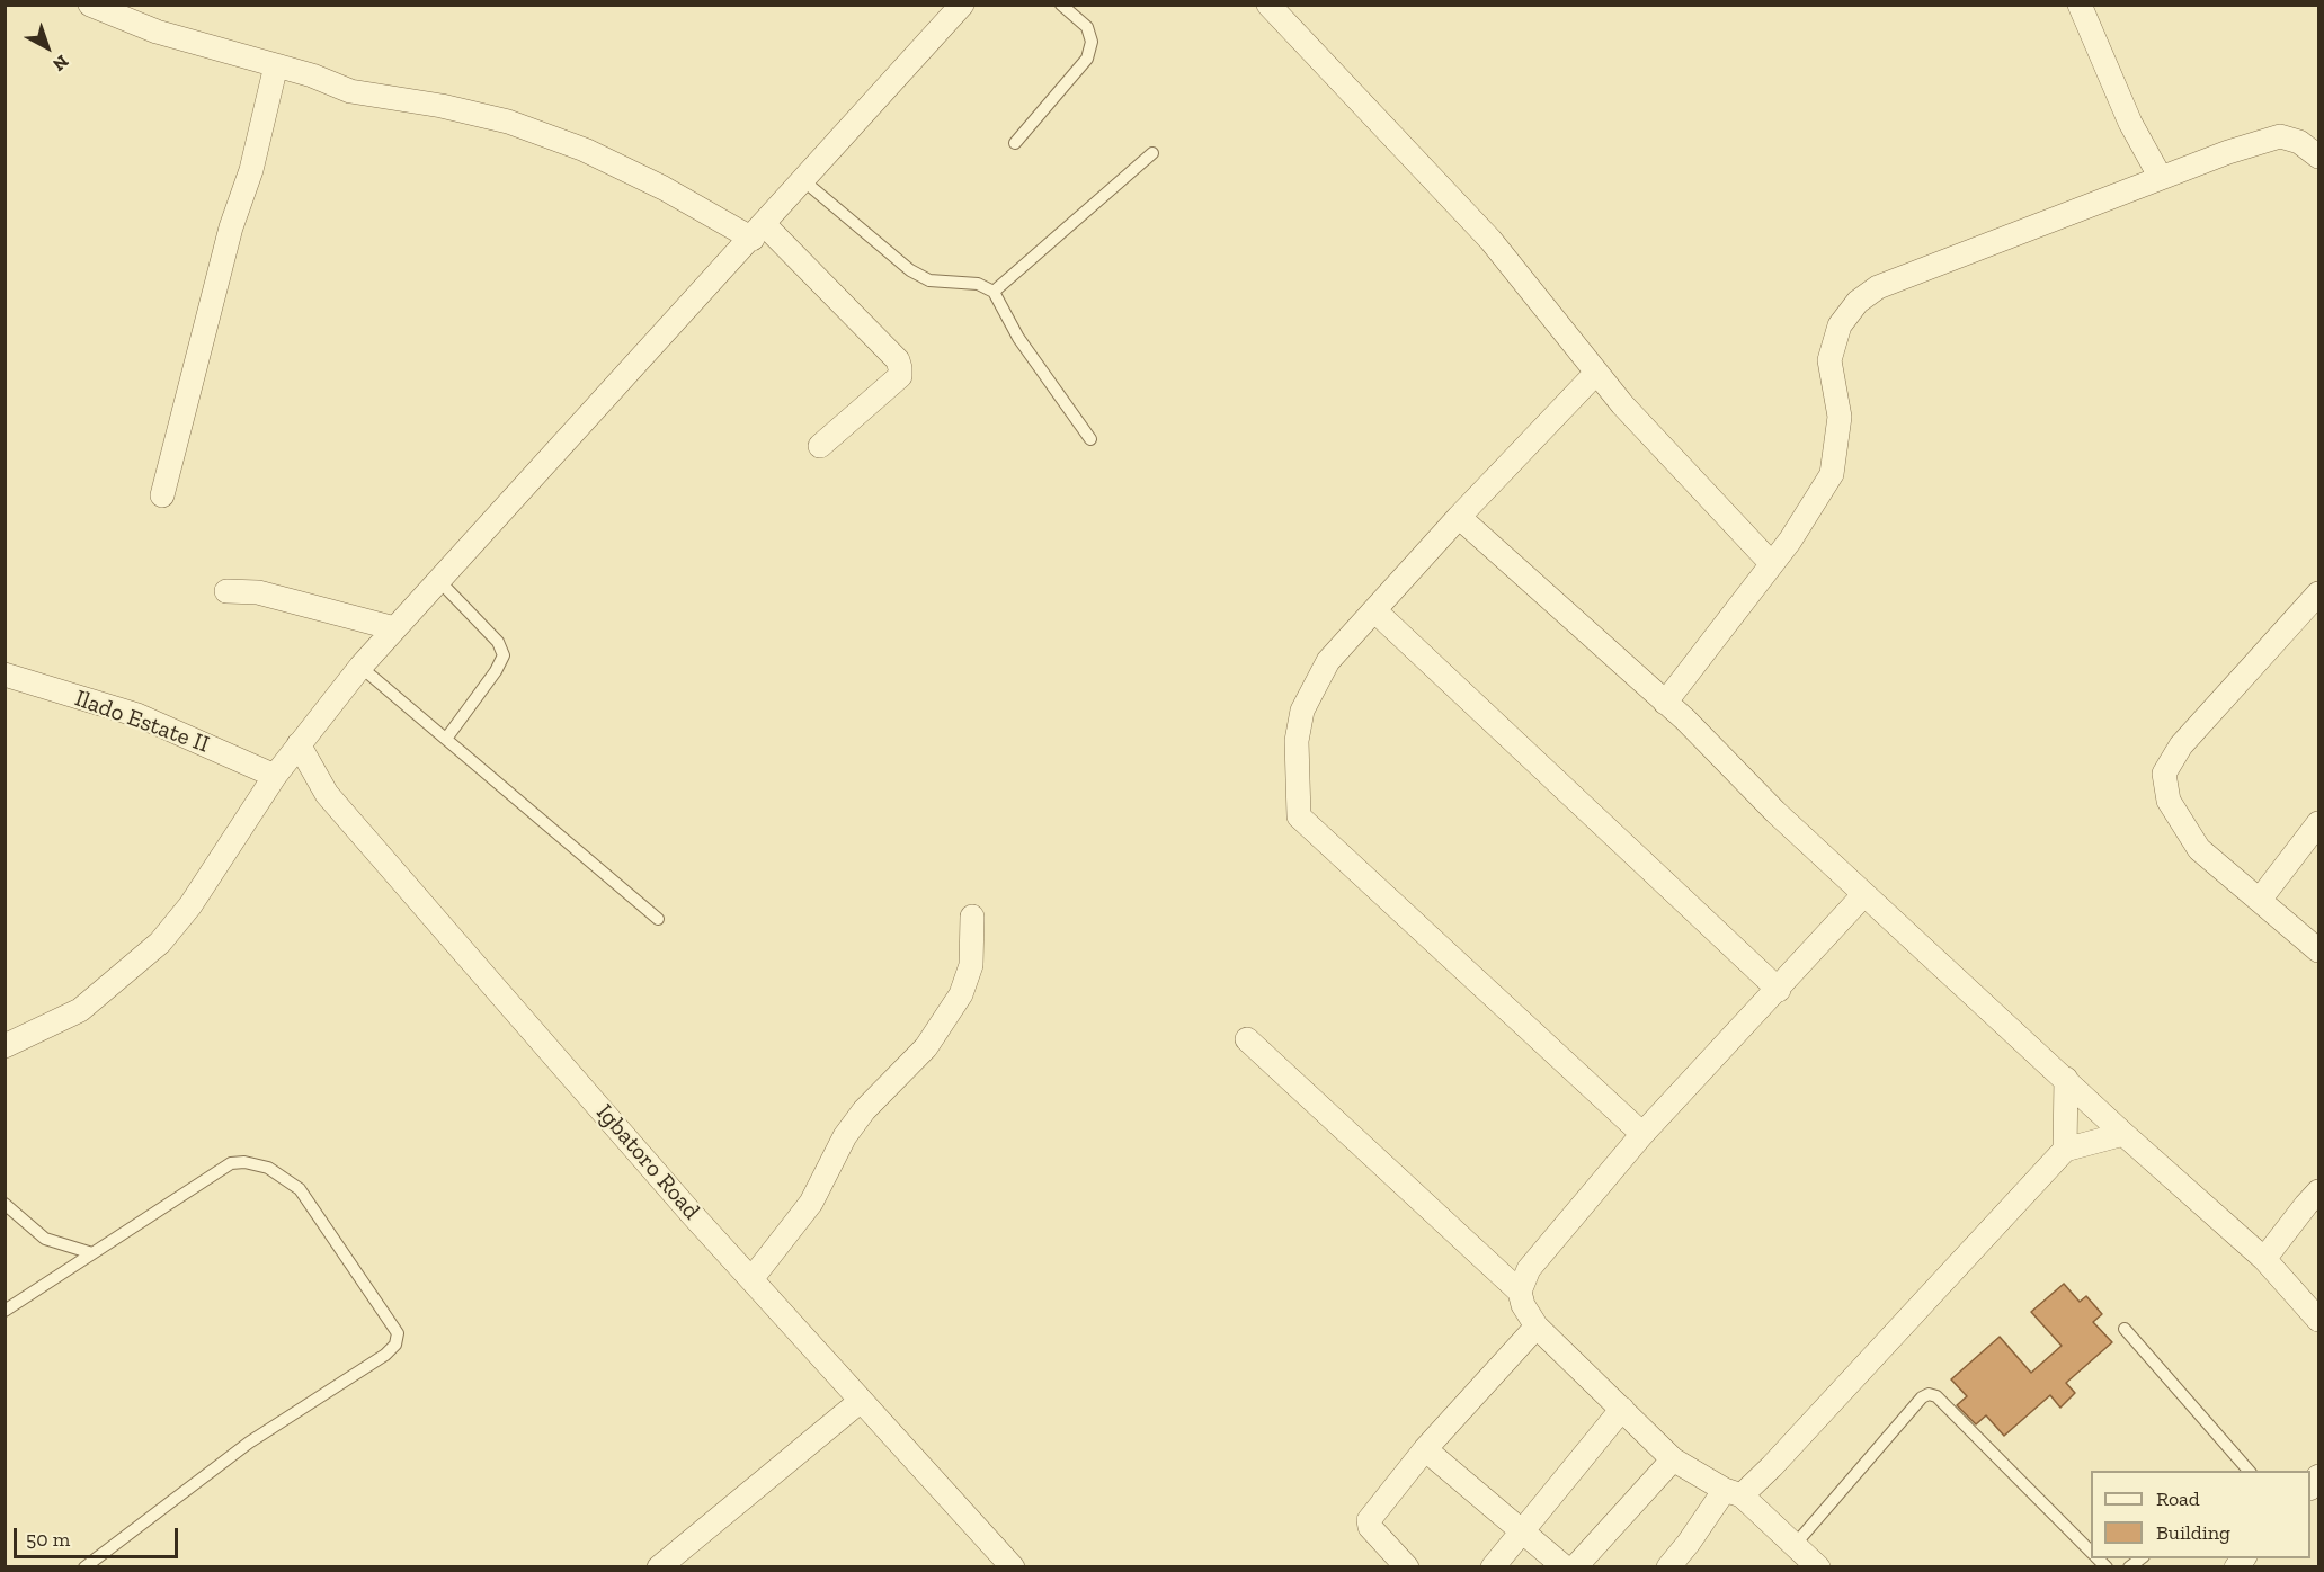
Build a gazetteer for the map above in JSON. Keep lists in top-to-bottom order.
{
  "streets": {
    "street": ["Ilado Estate II", "Igbatoro Road"]
  },
  "legend": ["Road", "Building"],
  "scale_bar": "50 m",
  "north": "bottom right"
}
